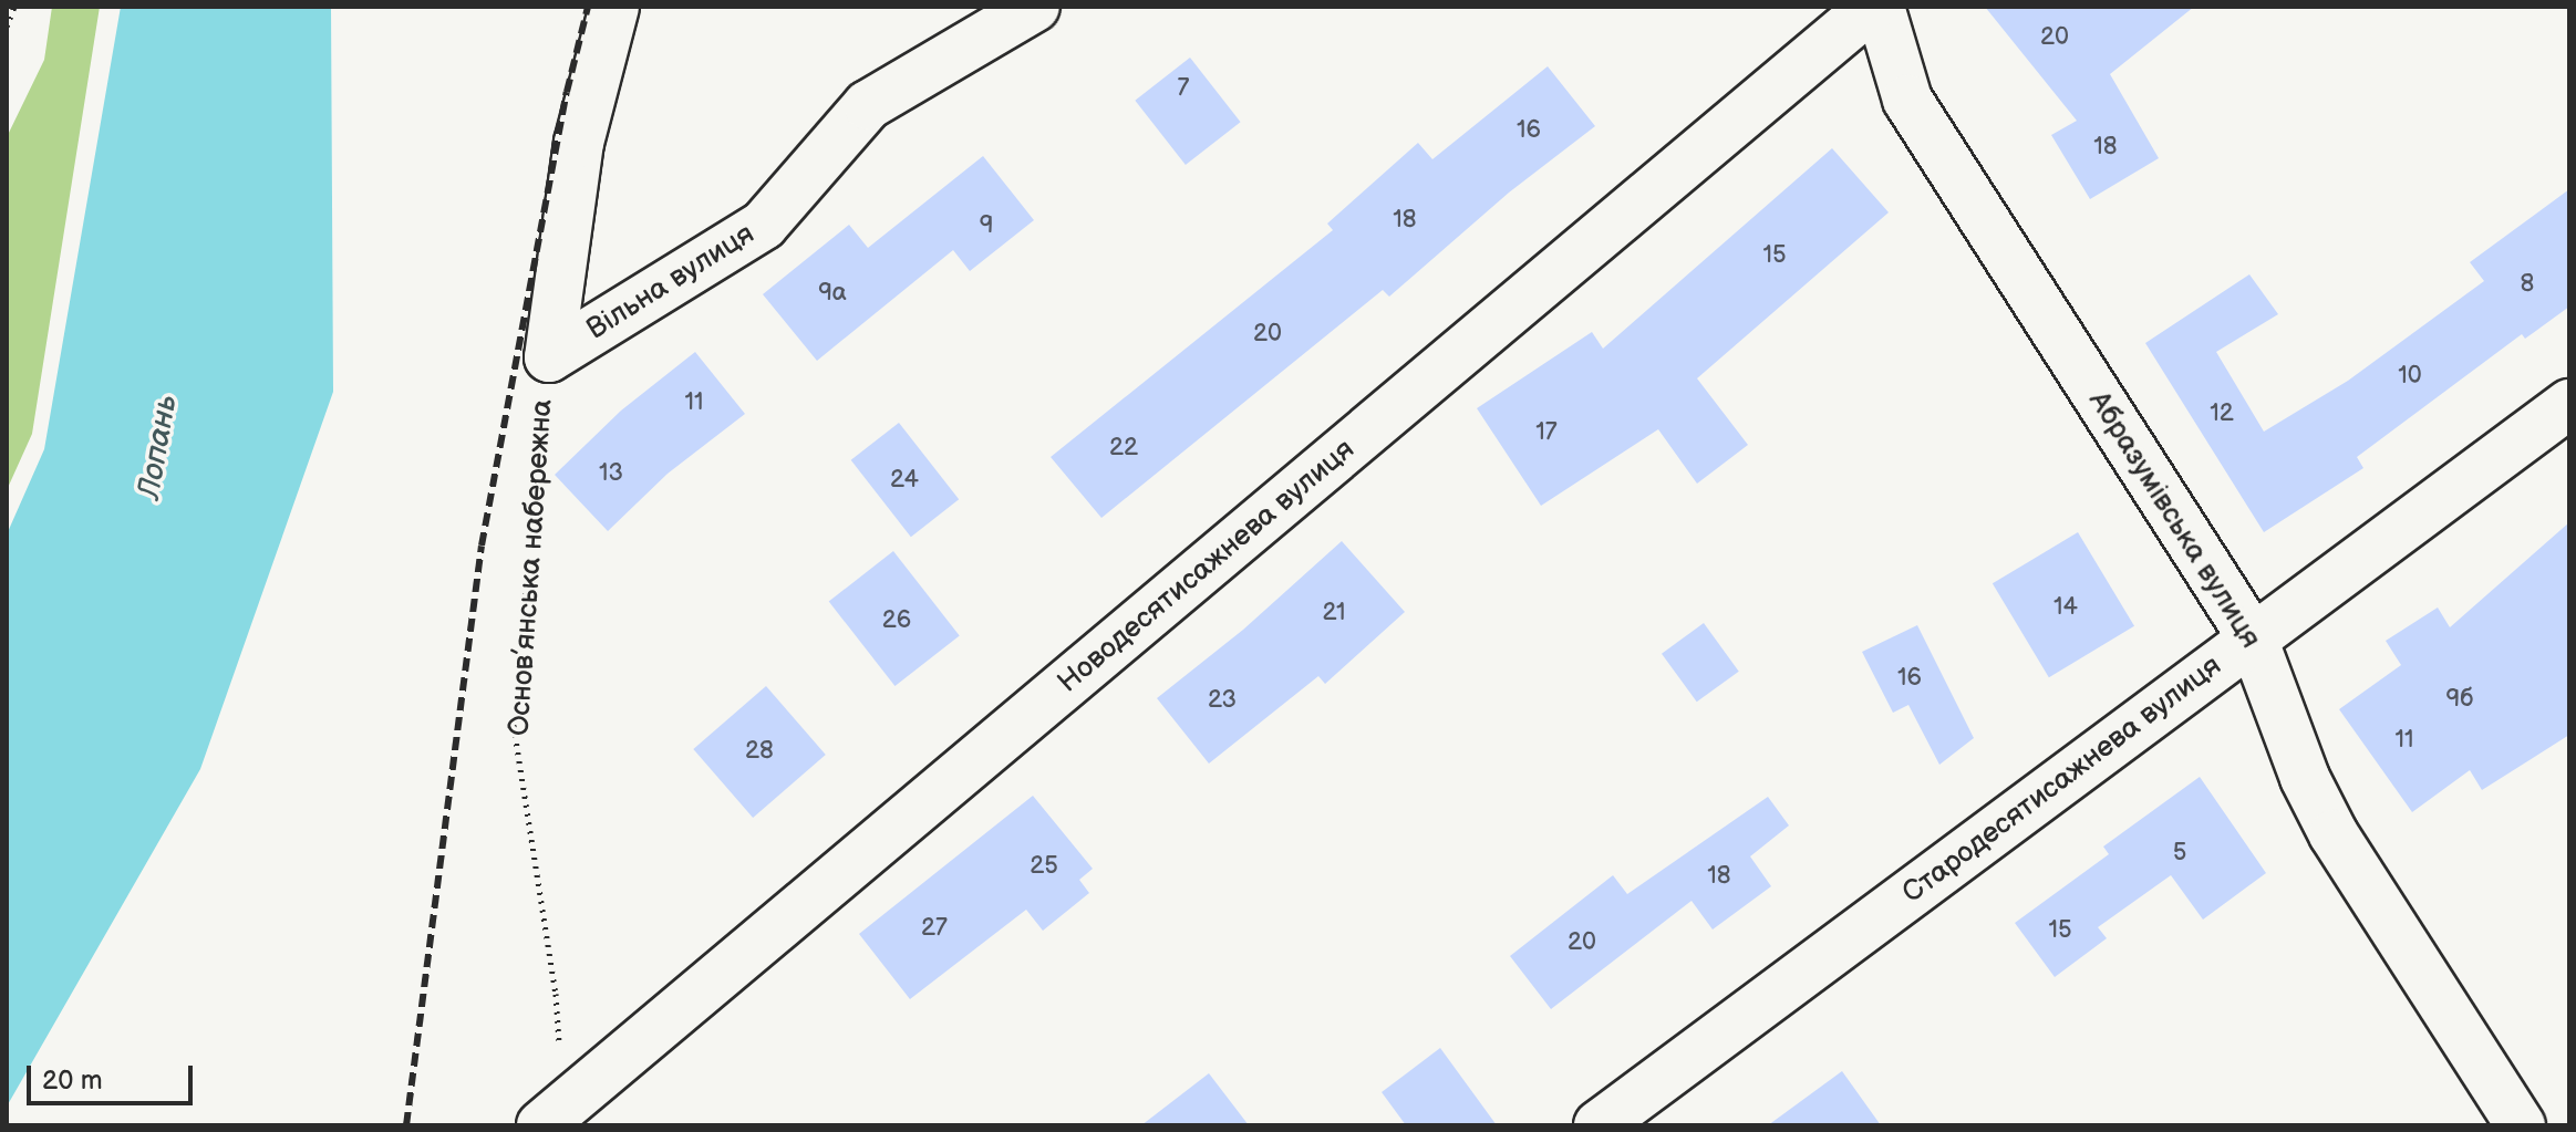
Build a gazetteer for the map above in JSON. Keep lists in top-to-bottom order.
{
  "streets": {
    "street": [
      "Вільна вулиця",
      "Абразумівська вулиця",
      "Новодесятисажнева вулиця",
      "Основ’янська набережна",
      "Стародесятисажнева вулиця"
    ]
  },
  "crossings": [
    ["Вільна вулиця", "Основ’янська набережна"],
    ["Абразумівська вулиця", "Стародесятисажнева вулиця"]
  ],
  "water": ["Лопань"],
  "house_numbers": [
    "20",
    "7",
    "16",
    "18",
    "18",
    "9",
    "15",
    "8",
    "9а",
    "20",
    "10",
    "11",
    "12",
    "17",
    "22",
    "13",
    "24",
    "14",
    "21",
    "26",
    "16",
    "9б",
    "23",
    "11",
    "28",
    "5",
    "25",
    "18",
    "27",
    "15",
    "20"
  ],
  "scale_bar": "20 m"
}
